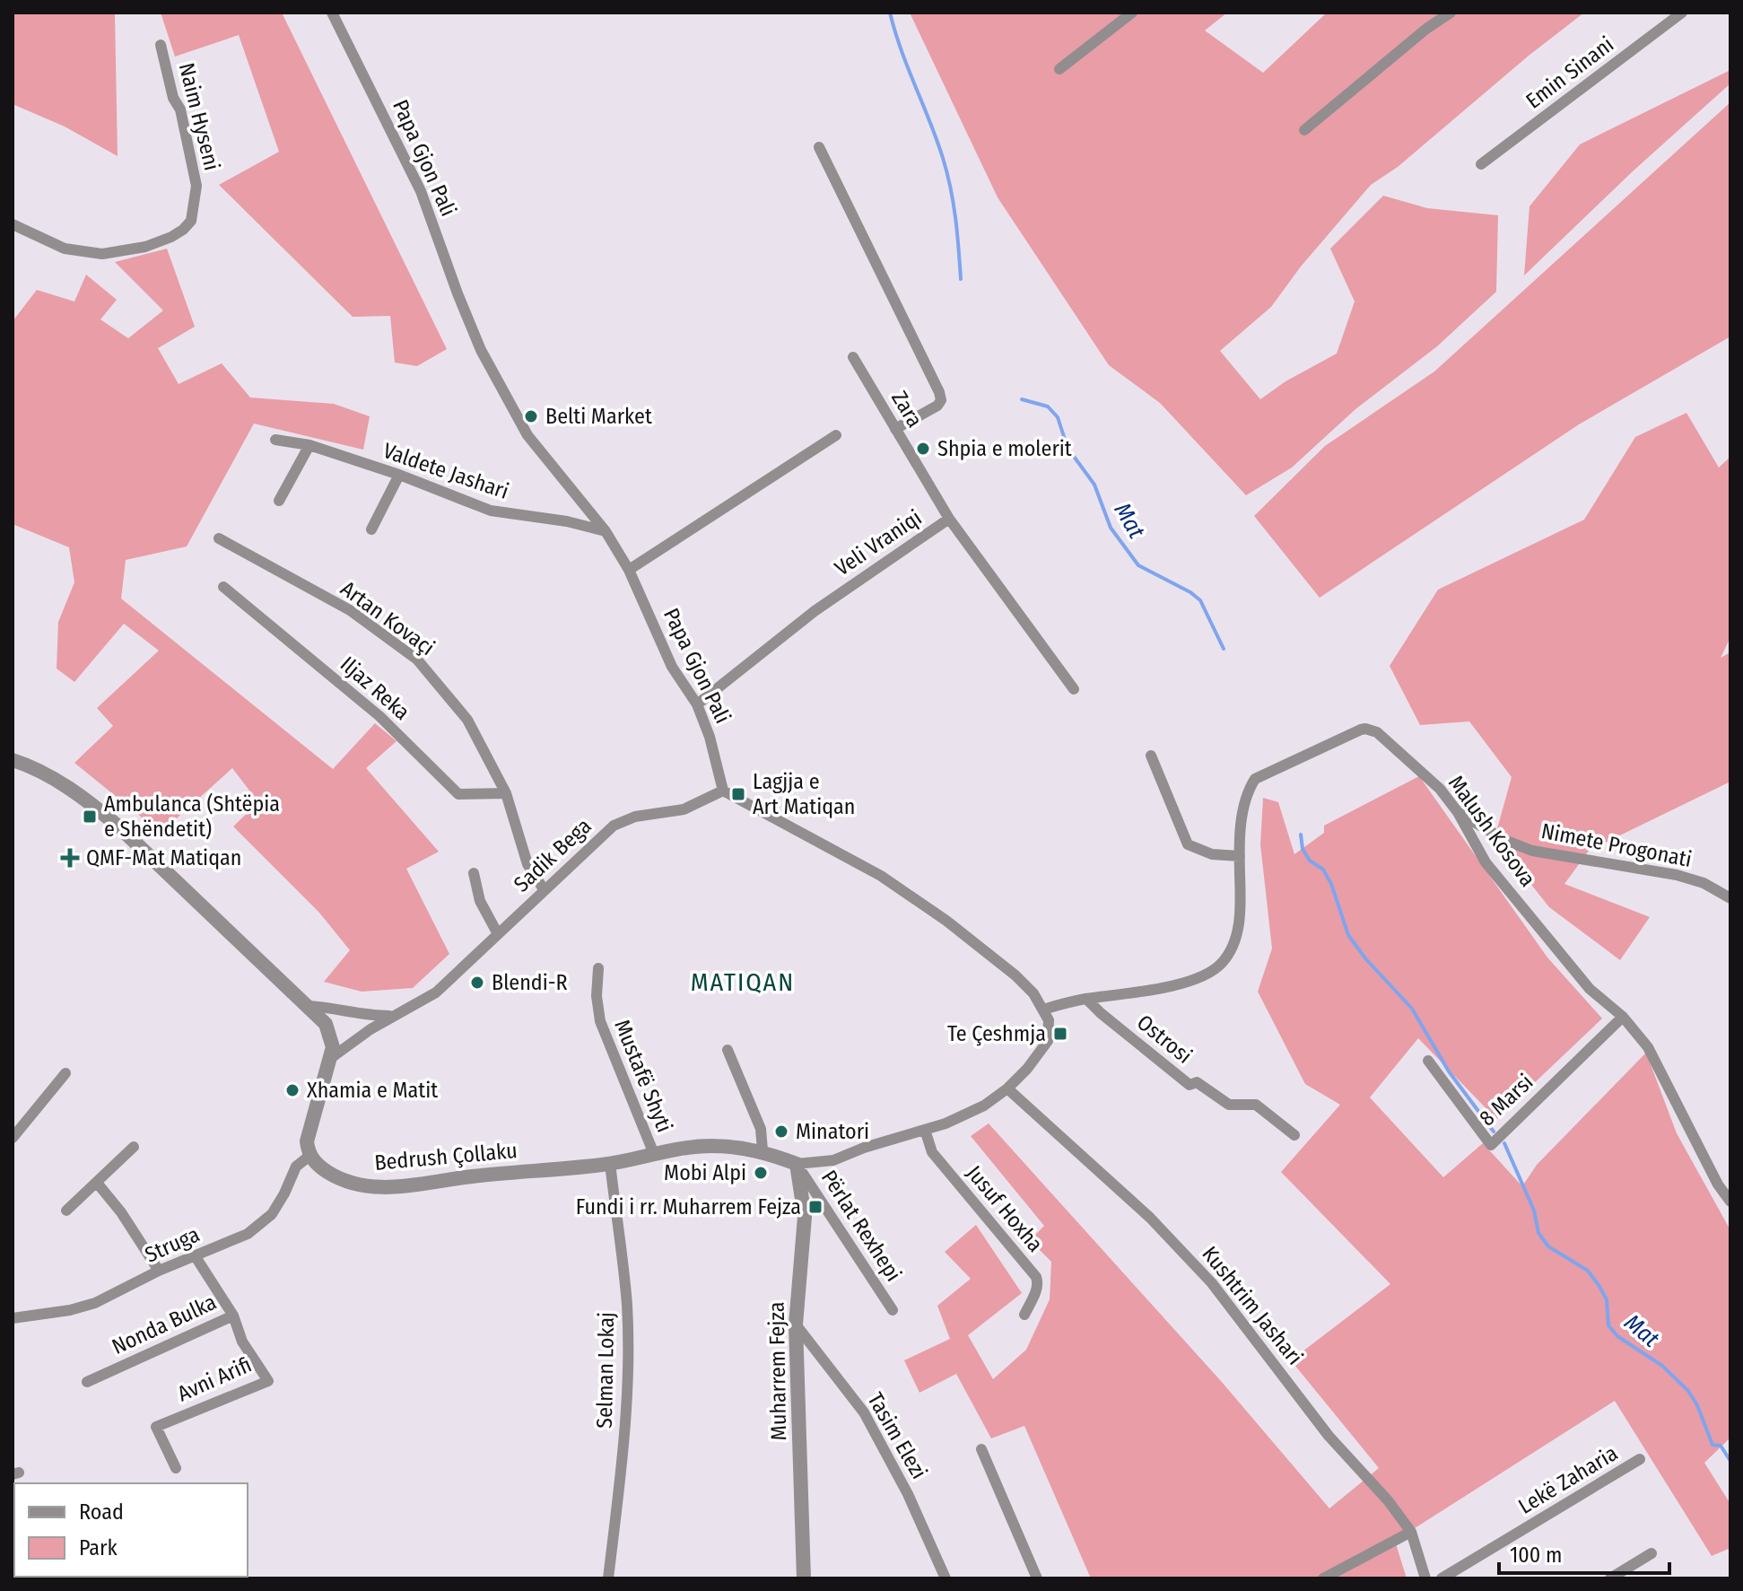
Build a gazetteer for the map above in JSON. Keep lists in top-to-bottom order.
{
  "streets": {
    "street": [
      "Emin Sinani",
      "Naim Hyseni",
      "Papa Gjon Pali",
      "Zara",
      "Valdete Jashari",
      "Veli Vraniqi",
      "Artan Kovaçi",
      "Iljaz Reka",
      "Malush Kosova",
      "Nimete Progonati",
      "Sadik Bega",
      "Ostrosi",
      "Mustafë Shyti",
      "8 Marsi",
      "Bedrush Çollaku",
      "Jusuf Hoxha",
      "Përlat Rexhepi",
      "Struga",
      "Kushtrim Jashari",
      "Nonda Bulka",
      "Selman Lokaj",
      "Muharrem Fejza",
      "Avni Arifi",
      "Tasim Elezi",
      "Lekë Zaharia"
    ]
  },
  "crossings": [
    ["Papa Gjon Pali", "Valdete Jashari"],
    ["Papa Gjon Pali", "Veli Vraniqi"],
    ["Papa Gjon Pali", "Sadik Bega"],
    ["Zara", "Veli Vraniqi"],
    ["Artan Kovaçi", "Iljaz Reka"],
    ["Artan Kovaçi", "Sadik Bega"],
    ["Malush Kosova", "Nimete Progonati"],
    ["Malush Kosova", "Ostrosi"],
    ["Malush Kosova", "8 Marsi"],
    ["Mustafë Shyti", "Bedrush Çollaku"],
    ["Bedrush Çollaku", "Përlat Rexhepi"],
    ["Bedrush Çollaku", "Struga"],
    ["Bedrush Çollaku", "Selman Lokaj"],
    ["Bedrush Çollaku", "Muharrem Fejza"],
    ["Përlat Rexhepi", "Muharrem Fejza"],
    ["Struga", "Nonda Bulka"],
    ["Nonda Bulka", "Avni Arifi"],
    ["Muharrem Fejza", "Tasim Elezi"]
  ],
  "districts": ["MATIQAN"],
  "water": ["Mat"],
  "places": {
    "other": [
      "Belti Market",
      "Shpia e molerit",
      "Blendi-R",
      "Xhamia e Matit",
      "Minatori",
      "Mobi Alpi"
    ],
    "transit": [
      "Lagjja e Art Matiqan",
      "Ambulanca (Shtëpia e Shëndetit)",
      "Te Çeshmja",
      "Fundi i rr. Muharrem Fejza"
    ],
    "health": ["QMF-Mat Matiqan"]
  },
  "legend": ["Road", "Park"],
  "scale_bar": "100 m"
}
